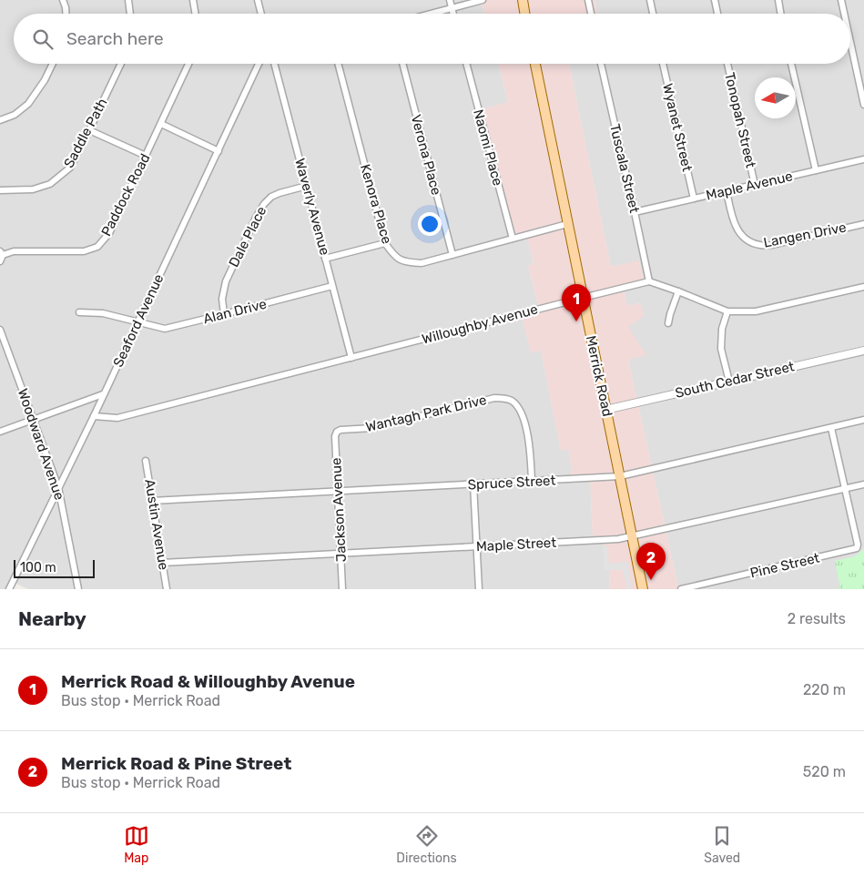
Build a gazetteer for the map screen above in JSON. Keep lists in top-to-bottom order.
{
  "streets": {
    "main road": ["Merrick Road"],
    "street": [
      "Tonopah Street",
      "Wyanet Street",
      "Saddle Path",
      "Naomi Place",
      "Verona Place",
      "Tuscala Street",
      "Maple Avenue",
      "Paddock Road",
      "Kenora Place",
      "Waverly Avenue",
      "Langen Drive",
      "Dale Place",
      "Alan Drive",
      "Seaford Avenue",
      "Willoughby Avenue",
      "South Cedar Street",
      "Wantagh Park Drive",
      "Woodward Avenue",
      "Spruce Street",
      "Jackson Avenue",
      "Austin Avenue",
      "Maple Street",
      "Pine Street"
    ]
  },
  "crossings": [
    ["Tonopah Street", "Maple Avenue"],
    ["Wyanet Street", "Maple Avenue"],
    ["Naomi Place", "Kenora Place"],
    ["Verona Place", "Kenora Place"],
    ["Tuscala Street", "Maple Avenue"],
    ["Tuscala Street", "Willoughby Avenue"],
    ["Maple Avenue", "Langen Drive"],
    ["Kenora Place", "Merrick Road"],
    ["Waverly Avenue", "Dale Place"],
    ["Waverly Avenue", "Alan Drive"],
    ["Waverly Avenue", "Willoughby Avenue"],
    ["Dale Place", "Alan Drive"],
    ["Alan Drive", "Seaford Avenue"],
    ["Seaford Avenue", "Willoughby Avenue"],
    ["Seaford Avenue", "Woodward Avenue"],
    ["Willoughby Avenue", "Merrick Road"],
    ["Merrick Road", "South Cedar Street"],
    ["Merrick Road", "Spruce Street"],
    ["Merrick Road", "Maple Street"],
    ["Wantagh Park Drive", "Spruce Street"],
    ["Wantagh Park Drive", "Jackson Avenue"],
    ["Spruce Street", "Jackson Avenue"],
    ["Spruce Street", "Austin Avenue"],
    ["Jackson Avenue", "Maple Street"],
    ["Austin Avenue", "Maple Street"],
    ["Maple Street", "Pine Street"]
  ],
  "scale_bar": "100 m",
  "north": "left",
  "page": {
    "search": "Search here",
    "pins": ["1", "2"],
    "scale": "100 m",
    "heading": ["Nearby", "2 results"],
    "list": [
      {
        "mark": "1",
        "name": "Merrick Road & Willoughby Avenue",
        "note": "Bus stop · Merrick Road",
        "value": "220 m"
      },
      {
        "mark": "2",
        "name": "Merrick Road & Pine Street",
        "note": "Bus stop · Merrick Road",
        "value": "520 m"
      }
    ],
    "nav": ["Map", "Directions", "Saved"]
  }
}
